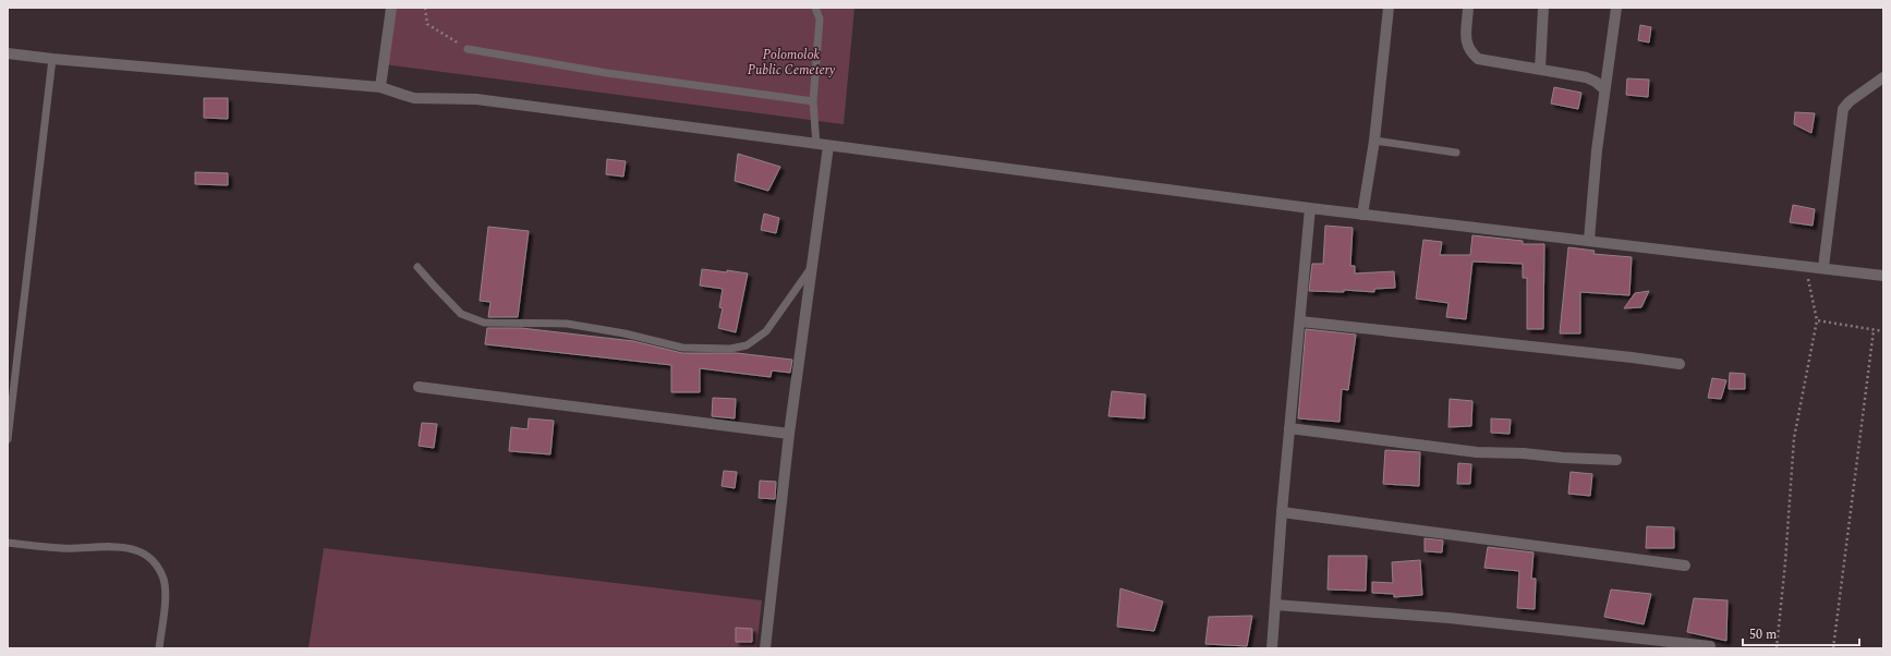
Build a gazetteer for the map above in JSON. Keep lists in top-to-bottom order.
{
  "parks": ["Polomolok Public Cemetery"],
  "scale_bar": "50 m"
}
